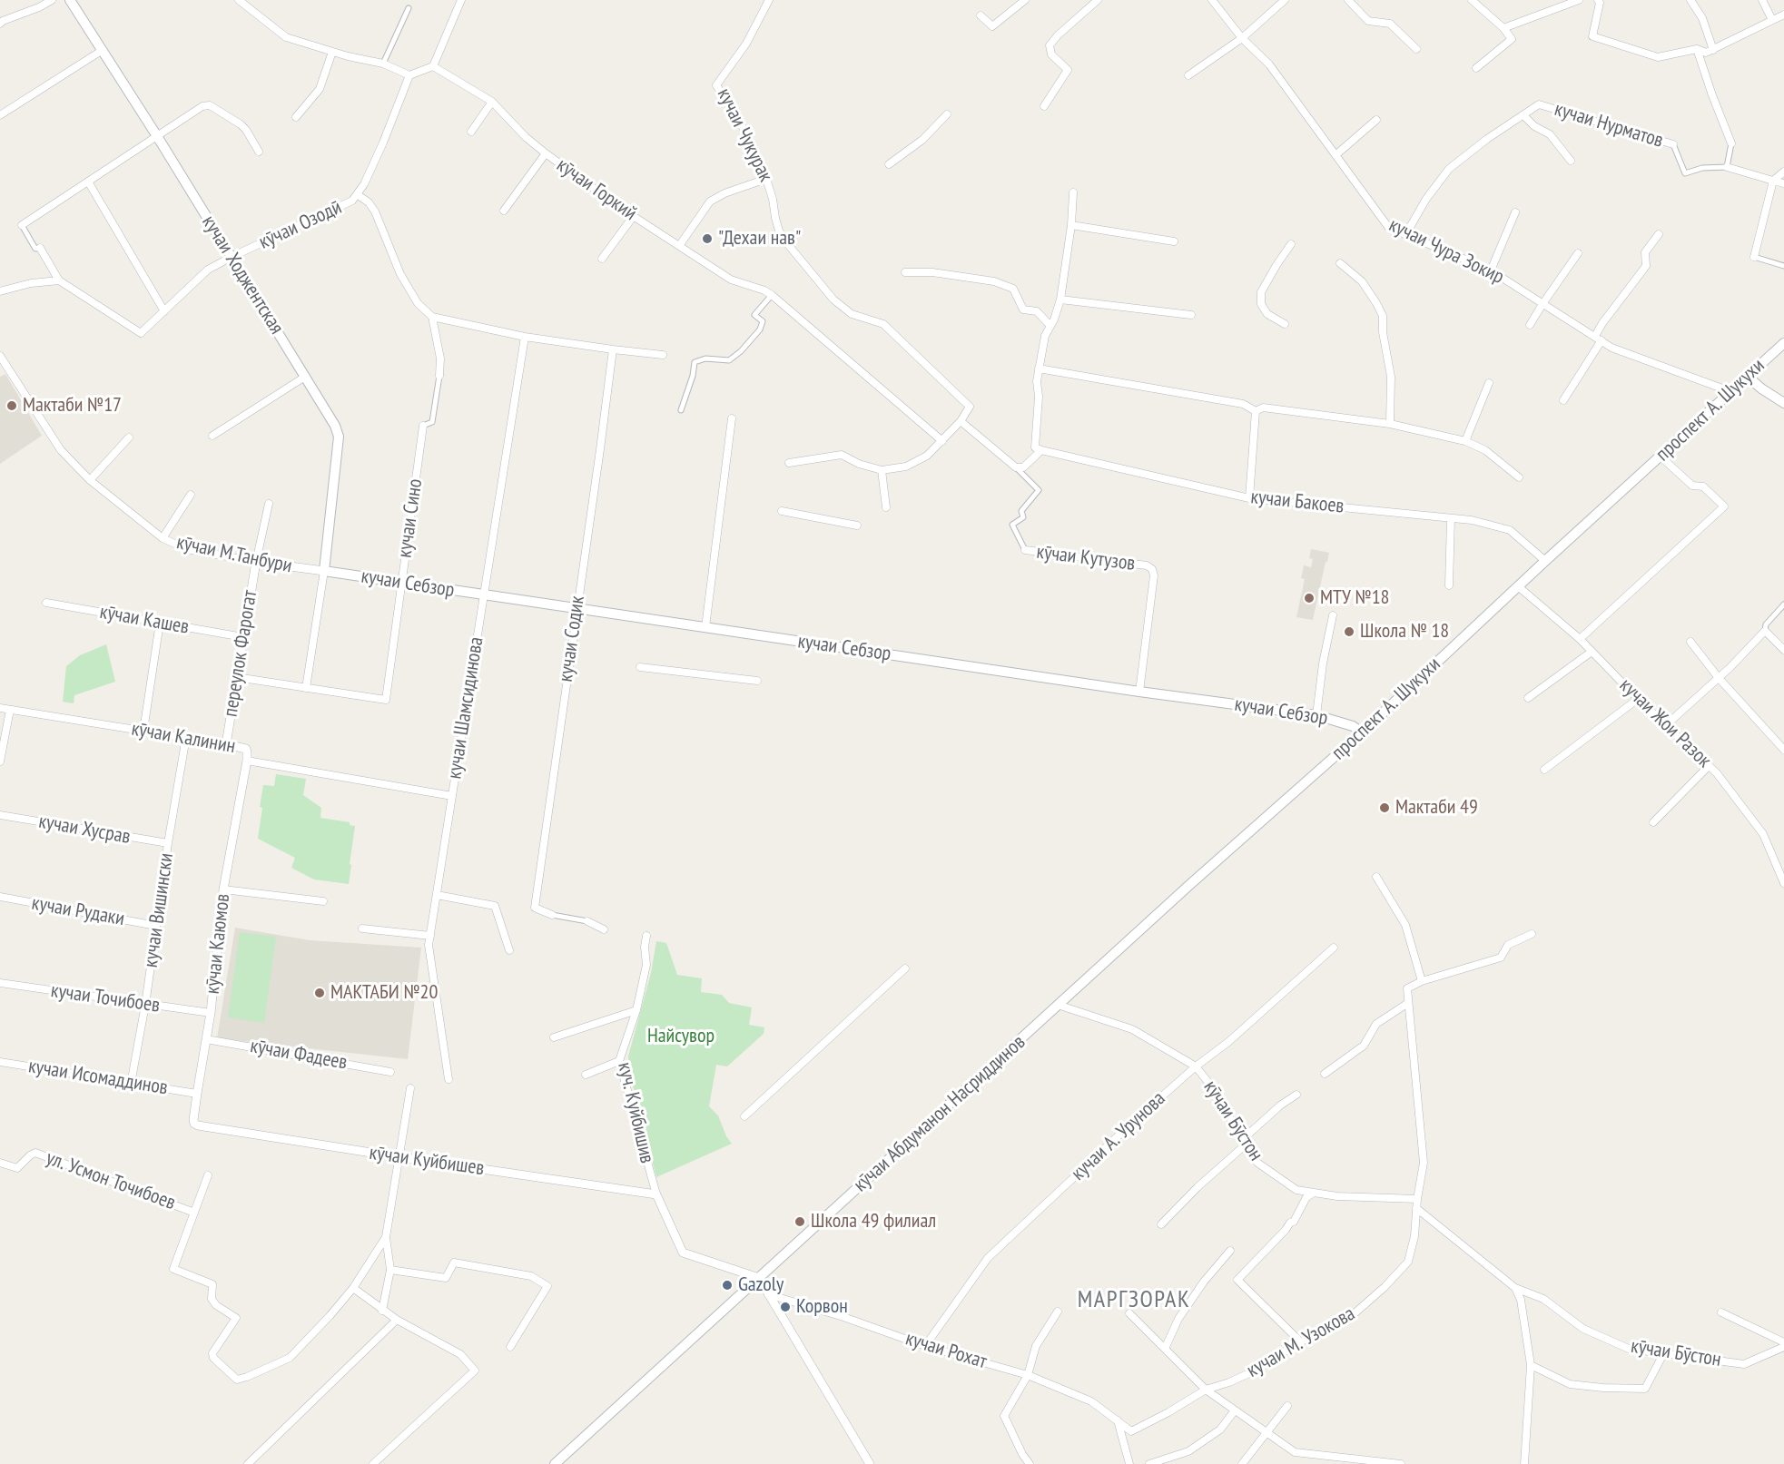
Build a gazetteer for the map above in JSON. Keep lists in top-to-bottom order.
{
  "streets": {
    "main road": [
      "кучаи Ходжентская",
      "проспект А. Шукухи",
      "кучаи Себзор",
      "кӯчаи Абдуманон Насриддинов"
    ],
    "street": [
      "кучаи Нурматов",
      "кучаи Чукурак",
      "кӯчаи Горкий",
      "кӯчаи Озодӣ",
      "кучаи Чура Зокир",
      "кучаи Бакоев",
      "кучаи Сино",
      "кӯчаи М.Танбури",
      "кӯчаи Кутузов",
      "кӯчаи Кашев",
      "кучаи Содик",
      "переулок Фарогат",
      "кучаи Шамсидинова",
      "кучаи Жои Разок",
      "кӯчаи Калинин",
      "кучаи Хусрав",
      "кучаи Вишински",
      "кучаи Рудаки",
      "кӯчаи Каюмов",
      "кучаи Точибоев",
      "кӯчаи Фадеев",
      "кучаи Исомаддинов",
      "куч. Куйбишив",
      "кӯчаи Бӯстон",
      "кучаи А. Урунова",
      "кӯчаи Куйбишев",
      "ул. Усмон Точибоев",
      "кучаи М. Узокова",
      "кучаи Рохат"
    ]
  },
  "crossings": [
    ["кучаи Нурматов", "кучаи Чура Зокир"],
    ["кӯчаи Озодӣ", "кучаи Ходжентская"],
    ["кучаи Чура Зокир", "проспект А. Шукухи"],
    ["кучаи Ходжентская", "кӯчаи М.Танбури"],
    ["кучаи Ходжентская", "кучаи Себзор"],
    ["проспект А. Шукухи", "кучаи Бакоев"],
    ["проспект А. Шукухи", "кучаи Себзор"],
    ["проспект А. Шукухи", "кучаи Жои Разок"],
    ["проспект А. Шукухи", "кӯчаи Абдуманон Насриддинов"],
    ["проспект А. Шукухи", "кӯчаи Бӯстон"],
    ["кучаи Сино", "кучаи Себзор"],
    ["кӯчаи М.Танбури", "кучаи Себзор"],
    ["кӯчаи М.Танбури", "переулок Фарогат"],
    ["кӯчаи Кутузов", "кучаи Себзор"],
    ["кучаи Себзор", "кучаи Содик"],
    ["кучаи Себзор", "кучаи Шамсидинова"],
    ["кӯчаи Кашев", "переулок Фарогат"],
    ["переулок Фарогат", "кӯчаи Калинин"],
    ["кучаи Шамсидинова", "кӯчаи Калинин"],
    ["кӯчаи Калинин", "кучаи Вишински"],
    ["кӯчаи Калинин", "кӯчаи Каюмов"],
    ["кучаи Хусрав", "кучаи Вишински"],
    ["кучаи Вишински", "кучаи Рудаки"],
    ["кучаи Вишински", "кучаи Точибоев"],
    ["кучаи Вишински", "кучаи Исомаддинов"],
    ["кӯчаи Каюмов", "кучаи Точибоев"],
    ["кӯчаи Каюмов", "кӯчаи Фадеев"],
    ["кӯчаи Каюмов", "кучаи Исомаддинов"],
    ["кӯчаи Каюмов", "кӯчаи Куйбишев"],
    ["куч. Куйбишив", "кӯчаи Куйбишев"],
    ["кӯчаи Абдуманон Насриддинов", "кӯчаи Бӯстон"],
    ["кӯчаи Бӯстон", "кучаи А. Урунова"],
    ["кӯчаи Бӯстон", "кучаи М. Узокова"],
    ["кучаи А. Урунова", "кучаи Рохат"],
    ["кучаи М. Узокова", "кучаи Рохат"]
  ],
  "districts": ["МАРГЗОРАК"],
  "parks": ["Найсувор"],
  "places": [
    "\"Дехаи нав\"",
    "Мактаби №17",
    "МТУ №18",
    "Школа № 18",
    "Мактаби 49",
    "МАКТАБИ №20",
    "Школа 49 филиал",
    "Gazoly",
    "Корвон"
  ]
}
